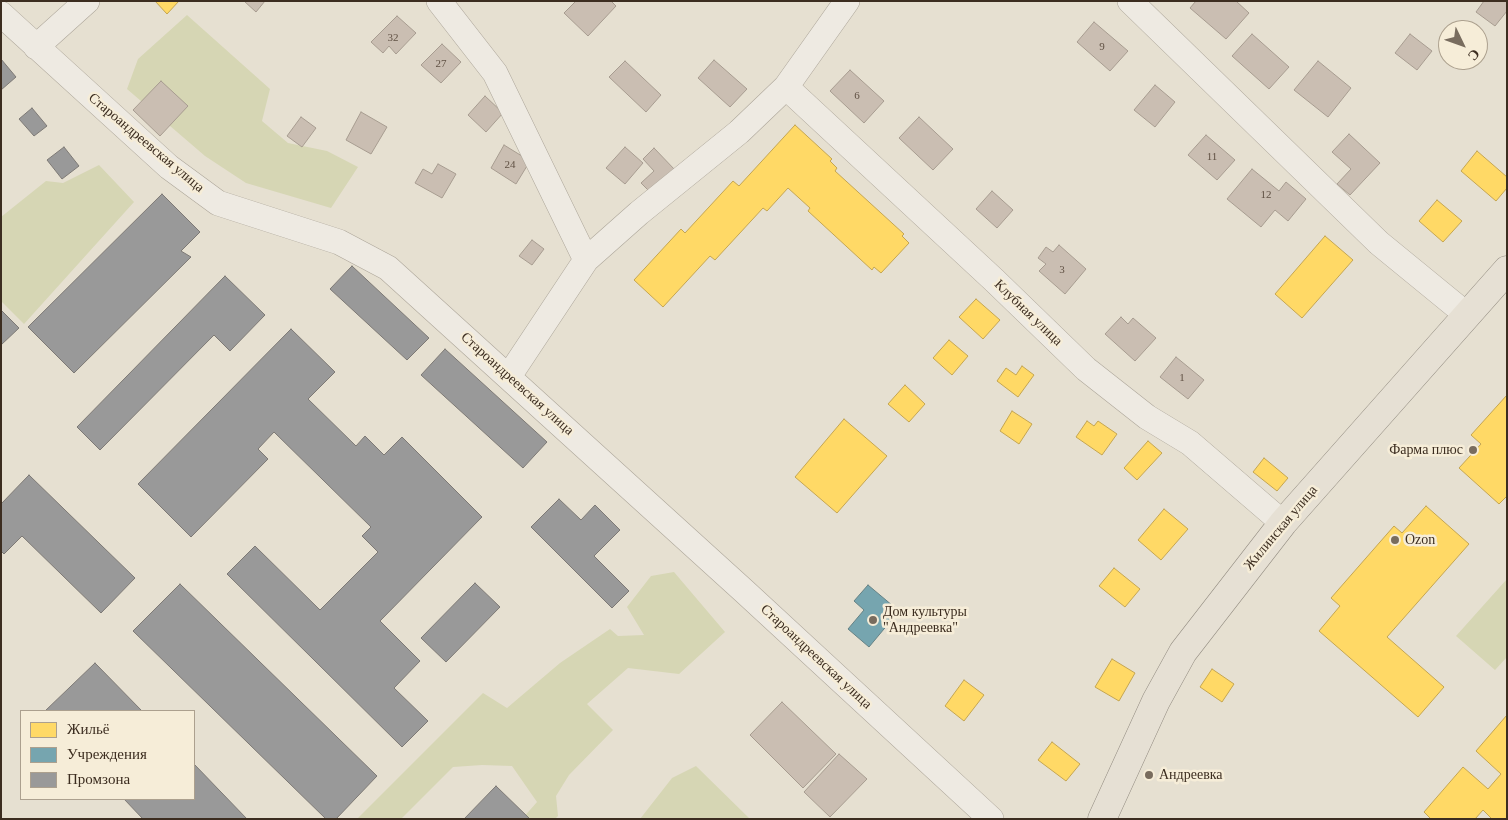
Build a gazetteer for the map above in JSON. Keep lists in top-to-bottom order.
{
  "streets": {
    "main road": ["Жилинская улица"],
    "street": ["Староандреевская улица", "Клубная улица"]
  },
  "crossings": [
    ["Клубная улица", "Жилинская улица"]
  ],
  "places": [
    "Фарма плюс",
    "Ozon",
    "Дом культуры \"Андреевка\"",
    "Андреевка"
  ],
  "house_numbers": [
    "32",
    "9",
    "27",
    "6",
    "11",
    "24",
    "12",
    "3",
    "1"
  ],
  "legend": ["Жильё", "Учреждения", "Промзона"],
  "north": "bottom right"
}
